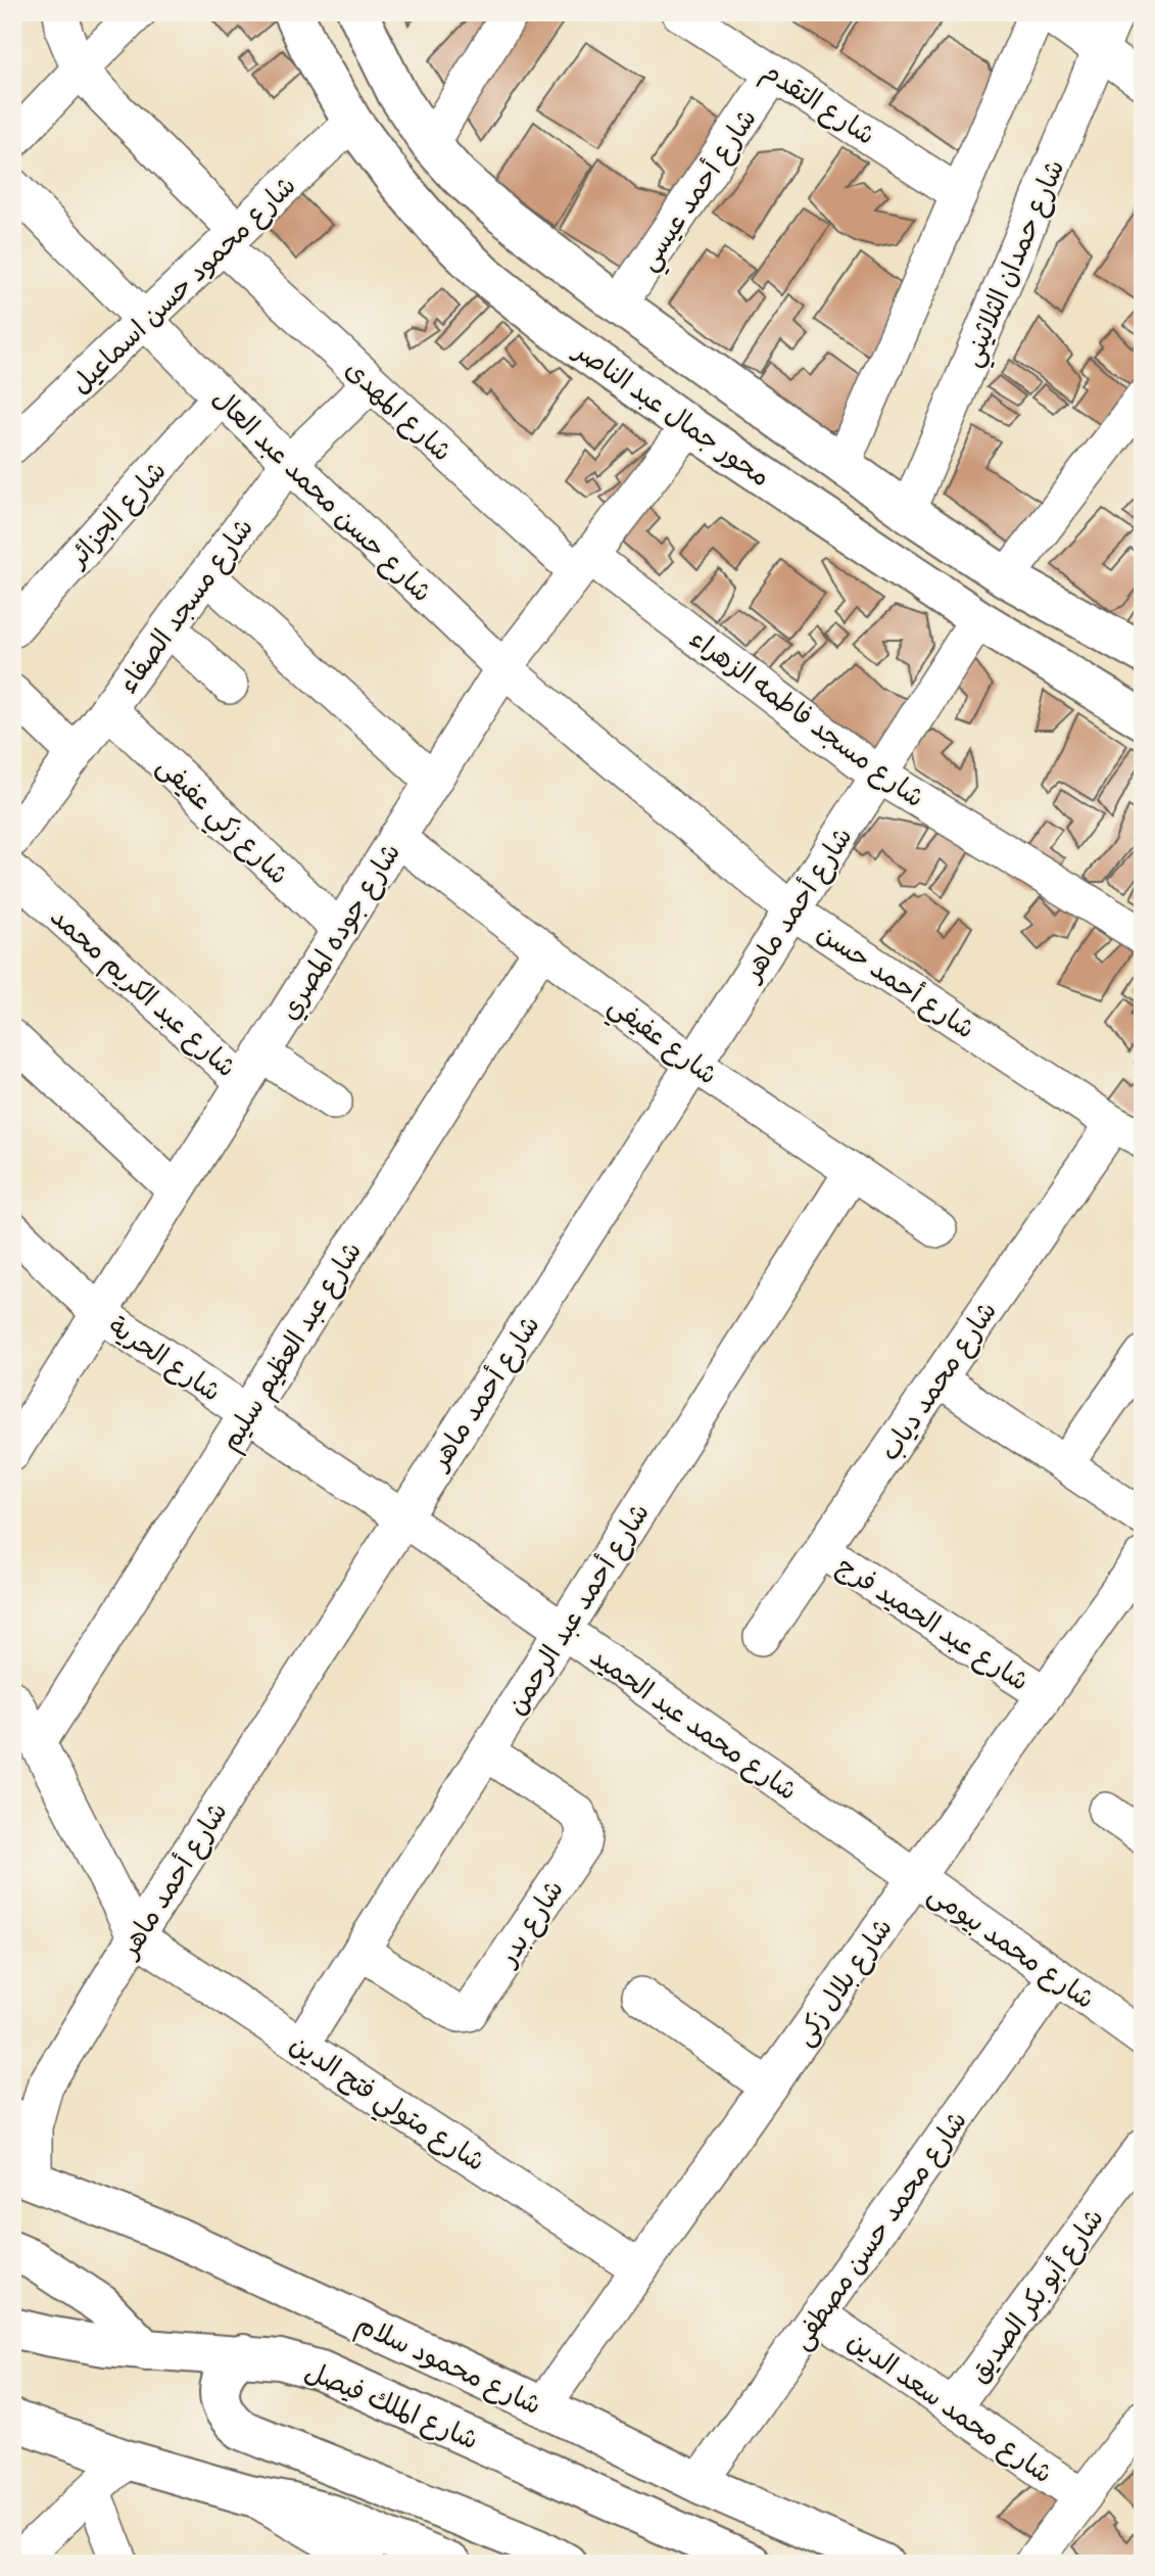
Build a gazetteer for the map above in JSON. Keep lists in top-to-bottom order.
{
  "streets": {
    "street": [
      "شارع التقدم",
      "شارع أحمد عيسي",
      "شارع حمدان الثلاثيني",
      "شارع محمود حسن اسماعيل",
      "شارع المهدى",
      "محور جمال عبد الناصر",
      "شارع حسن محمد عبد العال",
      "شارع الجزائر",
      "شارع مسجد الصفاء",
      "شارع مسجد فاطمه الزهراء",
      "شارع زكي عفيفى",
      "شارع أحمد ماهر",
      "شارع جوده المصري",
      "شارع أحمد حسن",
      "شارع عبد الكريم محمد",
      "شارع عفيفي",
      "شارع عبد العظيم سليم",
      "شارع الحرية",
      "شارع محمد دياب",
      "شارع أحمد عبد الرحمن",
      "شارع عبد الحميد فرج",
      "شارع محمد عبد الحميد",
      "شارع بدر",
      "شارع محمد بيومى",
      "شارع بلال زكى",
      "شارع متولي فتح الدين",
      "شارع محمد حسن مصطفى",
      "شارع أبو بكر الصديق",
      "شارع محمود سلام",
      "شارع الملك فيصل",
      "شارع محمد سعد الدين"
    ]
  },
  "crossings": [
    ["شارع التقدم", "شارع أحمد عيسي"],
    ["شارع أحمد عيسي", "محور جمال عبد الناصر"],
    ["شارع حمدان الثلاثيني", "محور جمال عبد الناصر"],
    ["شارع محمود حسن اسماعيل", "شارع المهدى"],
    ["شارع محمود حسن اسماعيل", "محور جمال عبد الناصر"],
    ["شارع محمود حسن اسماعيل", "شارع حسن محمد عبد العال"],
    ["شارع المهدى", "شارع مسجد الصفاء"],
    ["شارع المهدى", "شارع مسجد فاطمه الزهراء"],
    ["شارع المهدى", "شارع جوده المصري"],
    ["محور جمال عبد الناصر", "شارع أحمد ماهر"],
    ["محور جمال عبد الناصر", "شارع جوده المصري"],
    ["شارع حسن محمد عبد العال", "شارع الجزائر"],
    ["شارع حسن محمد عبد العال", "شارع مسجد الصفاء"],
    ["شارع حسن محمد عبد العال", "شارع جوده المصري"],
    ["شارع حسن محمد عبد العال", "شارع أحمد حسن"],
    ["شارع مسجد الصفاء", "شارع زكي عفيفى"],
    ["شارع مسجد فاطمه الزهراء", "شارع أحمد ماهر"],
    ["شارع مسجد فاطمه الزهراء", "شارع جوده المصري"],
    ["شارع زكي عفيفى", "شارع جوده المصري"],
    ["شارع أحمد ماهر", "شارع أحمد حسن"],
    ["شارع أحمد ماهر", "شارع عفيفي"],
    ["شارع أحمد ماهر", "شارع الحرية"],
    ["شارع أحمد ماهر", "شارع محمد عبد الحميد"],
    ["شارع أحمد ماهر", "شارع متولي فتح الدين"],
    ["شارع أحمد ماهر", "شارع محمود سلام"],
    ["شارع جوده المصري", "شارع أحمد حسن"],
    ["شارع جوده المصري", "شارع عبد الكريم محمد"],
    ["شارع جوده المصري", "شارع عفيفي"],
    ["شارع جوده المصري", "شارع الحرية"],
    ["شارع أحمد حسن", "شارع محمد دياب"],
    ["شارع عفيفي", "شارع عبد العظيم سليم"],
    ["شارع عفيفي", "شارع أحمد عبد الرحمن"],
    ["شارع عبد العظيم سليم", "شارع الحرية"],
    ["شارع الحرية", "شارع محمد عبد الحميد"],
    ["شارع محمد دياب", "شارع عبد الحميد فرج"],
    ["شارع أحمد عبد الرحمن", "شارع محمد عبد الحميد"],
    ["شارع أحمد عبد الرحمن", "شارع بدر"],
    ["شارع أحمد عبد الرحمن", "شارع متولي فتح الدين"],
    ["شارع عبد الحميد فرج", "شارع بلال زكى"],
    ["شارع محمد عبد الحميد", "شارع محمد بيومى"],
    ["شارع محمد عبد الحميد", "شارع بلال زكى"],
    ["شارع محمد بيومى", "شارع بلال زكى"],
    ["شارع محمد بيومى", "شارع محمد حسن مصطفى"],
    ["شارع بلال زكى", "شارع متولي فتح الدين"],
    ["شارع بلال زكى", "شارع محمود سلام"],
    ["شارع محمد حسن مصطفى", "شارع محمود سلام"],
    ["شارع محمد حسن مصطفى", "شارع محمد سعد الدين"],
    ["شارع أبو بكر الصديق", "شارع محمد سعد الدين"]
  ]
}
